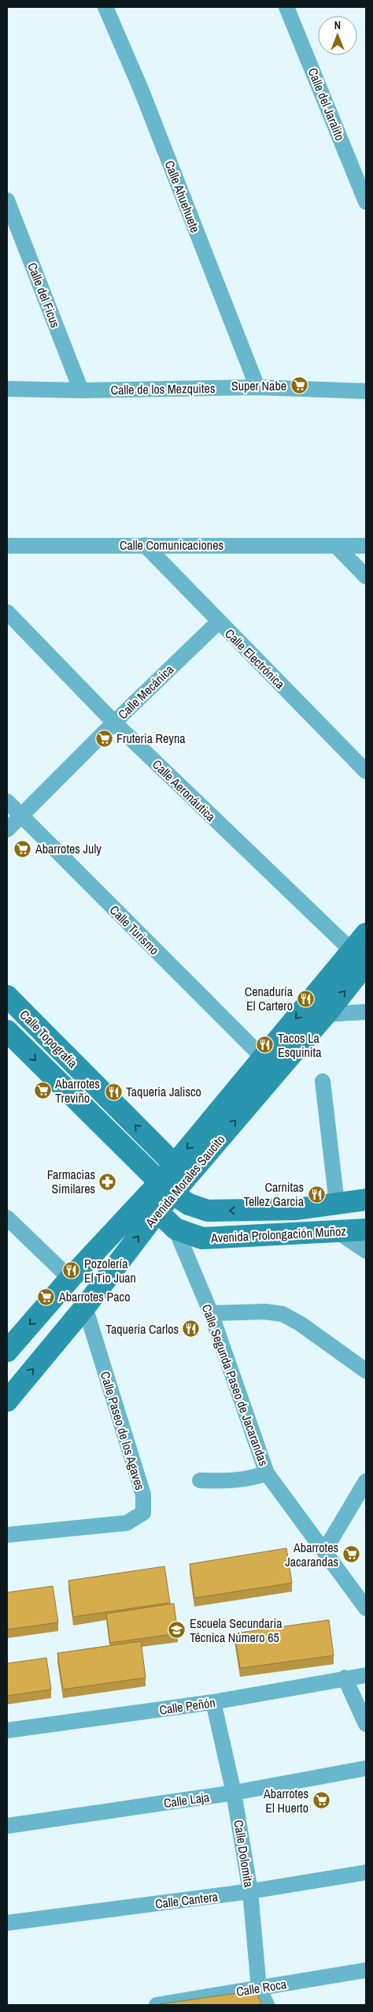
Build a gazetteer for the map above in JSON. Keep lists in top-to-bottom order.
{
  "streets": {
    "main road": ["Calle Topografía", "Avenida Morales Saucito", "Avenida Prolongación Muñoz"],
    "street": [
      "Calle del Jaralito",
      "Calle Ahuehuete",
      "Calle del Ficus",
      "Calle de los Mezquites",
      "Calle Comunicaciones",
      "Calle Electrónica",
      "Calle Mecánica",
      "Calle Aeronáutica",
      "Calle Turismo",
      "Calle Segunda Paseo de Jacarandas",
      "Calle Paseo de los Agaves",
      "Calle Peñón",
      "Calle Laja",
      "Calle Dolomita",
      "Calle Cantera",
      "Calle Roca"
    ]
  },
  "crossings": [
    ["Calle Ahuehuete", "Calle de los Mezquites"],
    ["Calle del Ficus", "Calle de los Mezquites"],
    ["Calle Comunicaciones", "Calle Electrónica"],
    ["Calle Electrónica", "Calle Mecánica"],
    ["Calle Mecánica", "Calle Aeronáutica"],
    ["Calle Mecánica", "Calle Turismo"],
    ["Calle Aeronáutica", "Avenida Morales Saucito"],
    ["Calle Turismo", "Avenida Morales Saucito"],
    ["Calle Topografía", "Avenida Morales Saucito"],
    ["Calle Topografía", "Avenida Prolongación Muñoz"],
    ["Avenida Morales Saucito", "Avenida Prolongación Muñoz"],
    ["Avenida Morales Saucito", "Calle Paseo de los Agaves"],
    ["Avenida Prolongación Muñoz", "Calle Segunda Paseo de Jacarandas"],
    ["Calle Peñón", "Calle Dolomita"],
    ["Calle Laja", "Calle Dolomita"],
    ["Calle Dolomita", "Calle Cantera"],
    ["Calle Dolomita", "Calle Roca"]
  ],
  "places": {
    "supermarket": [
      "Super Nabe",
      "Fruteria Reyna",
      "Abarrotes July",
      "Abarrotes Treviño",
      "Abarrotes Paco",
      "Abarrotes Jacarandas",
      "Abarrotes El Huerto"
    ],
    "restaurant": [
      "Cenaduría El Cartero",
      "Tacos La Esquinita",
      "Taqueria Jalisco",
      "Carnitas Tellez Garcia",
      "Pozolería El Tio Juan",
      "Taqueria Carlos"
    ],
    "pharmacy": ["Farmacias Similares"],
    "school or university": ["Escuela Secundaria Técnica Número 65"]
  },
  "north": "top"
}
